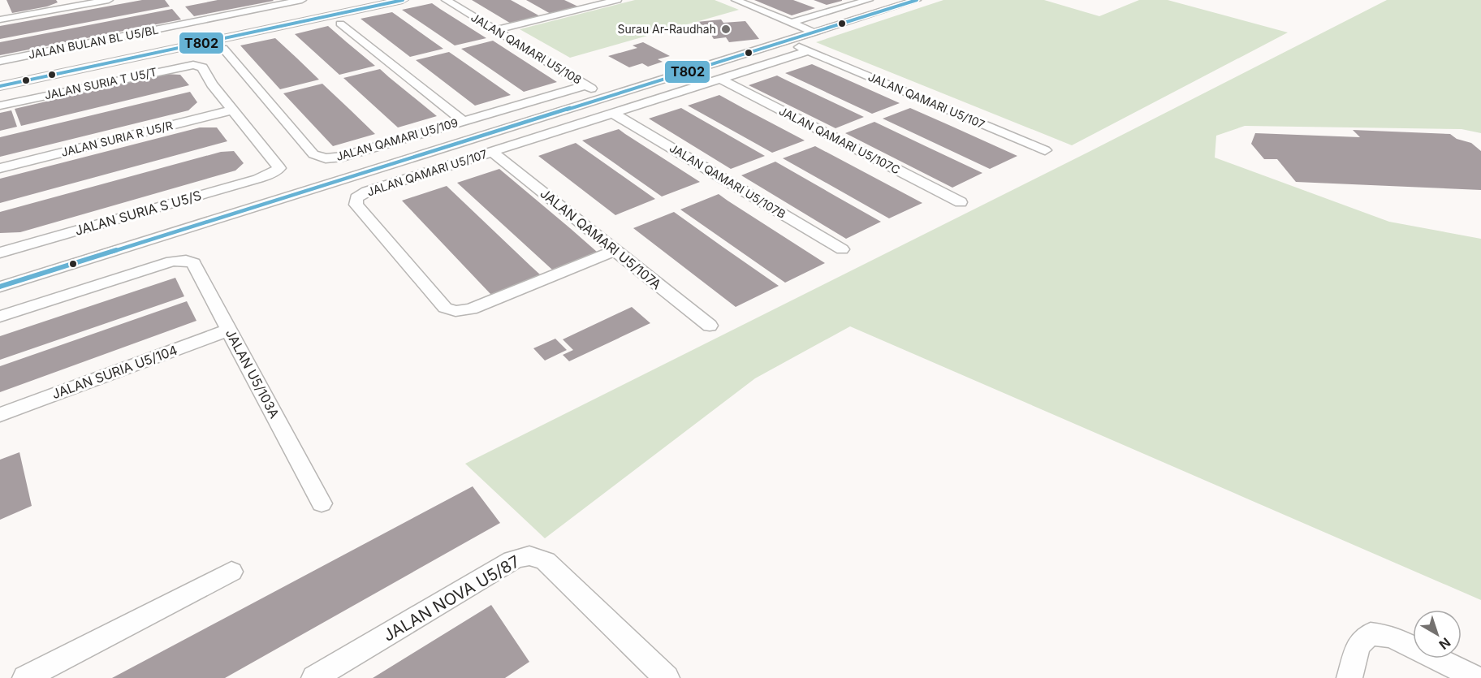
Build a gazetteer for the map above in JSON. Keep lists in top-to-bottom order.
{
  "streets": {
    "street": [
      "JALAN BULAN BL U5/BL",
      "JALAN QAMARI U5/108",
      "JALAN SURIA T U5/T",
      "JALAN QAMARI U5/107",
      "JALAN SURIA R U5/R",
      "JALAN QAMARI U5/109",
      "JALAN QAMARI U5/107C",
      "JALAN QAMARI U5/107B",
      "JALAN SURIA S U5/S",
      "JALAN QAMARI U5/107A",
      "JALAN SURIA U5/104",
      "JALAN U5/103A",
      "JALAN NOVA U5/87"
    ]
  },
  "crossings": [
    ["JALAN QAMARI U5/108", "JALAN QAMARI U5/109"],
    ["JALAN SURIA T U5/T", "JALAN SURIA R U5/R"],
    ["JALAN SURIA T U5/T", "JALAN SURIA S U5/S"],
    ["JALAN QAMARI U5/107", "JALAN QAMARI U5/107C"],
    ["JALAN QAMARI U5/107", "JALAN QAMARI U5/107B"],
    ["JALAN QAMARI U5/107", "JALAN QAMARI U5/107A"],
    ["JALAN SURIA R U5/R", "JALAN SURIA S U5/S"],
    ["JALAN SURIA U5/104", "JALAN U5/103A"]
  ],
  "places": ["Surau Ar-Raudhah"],
  "lines": ["transit line T802"],
  "north": "bottom right"
}
